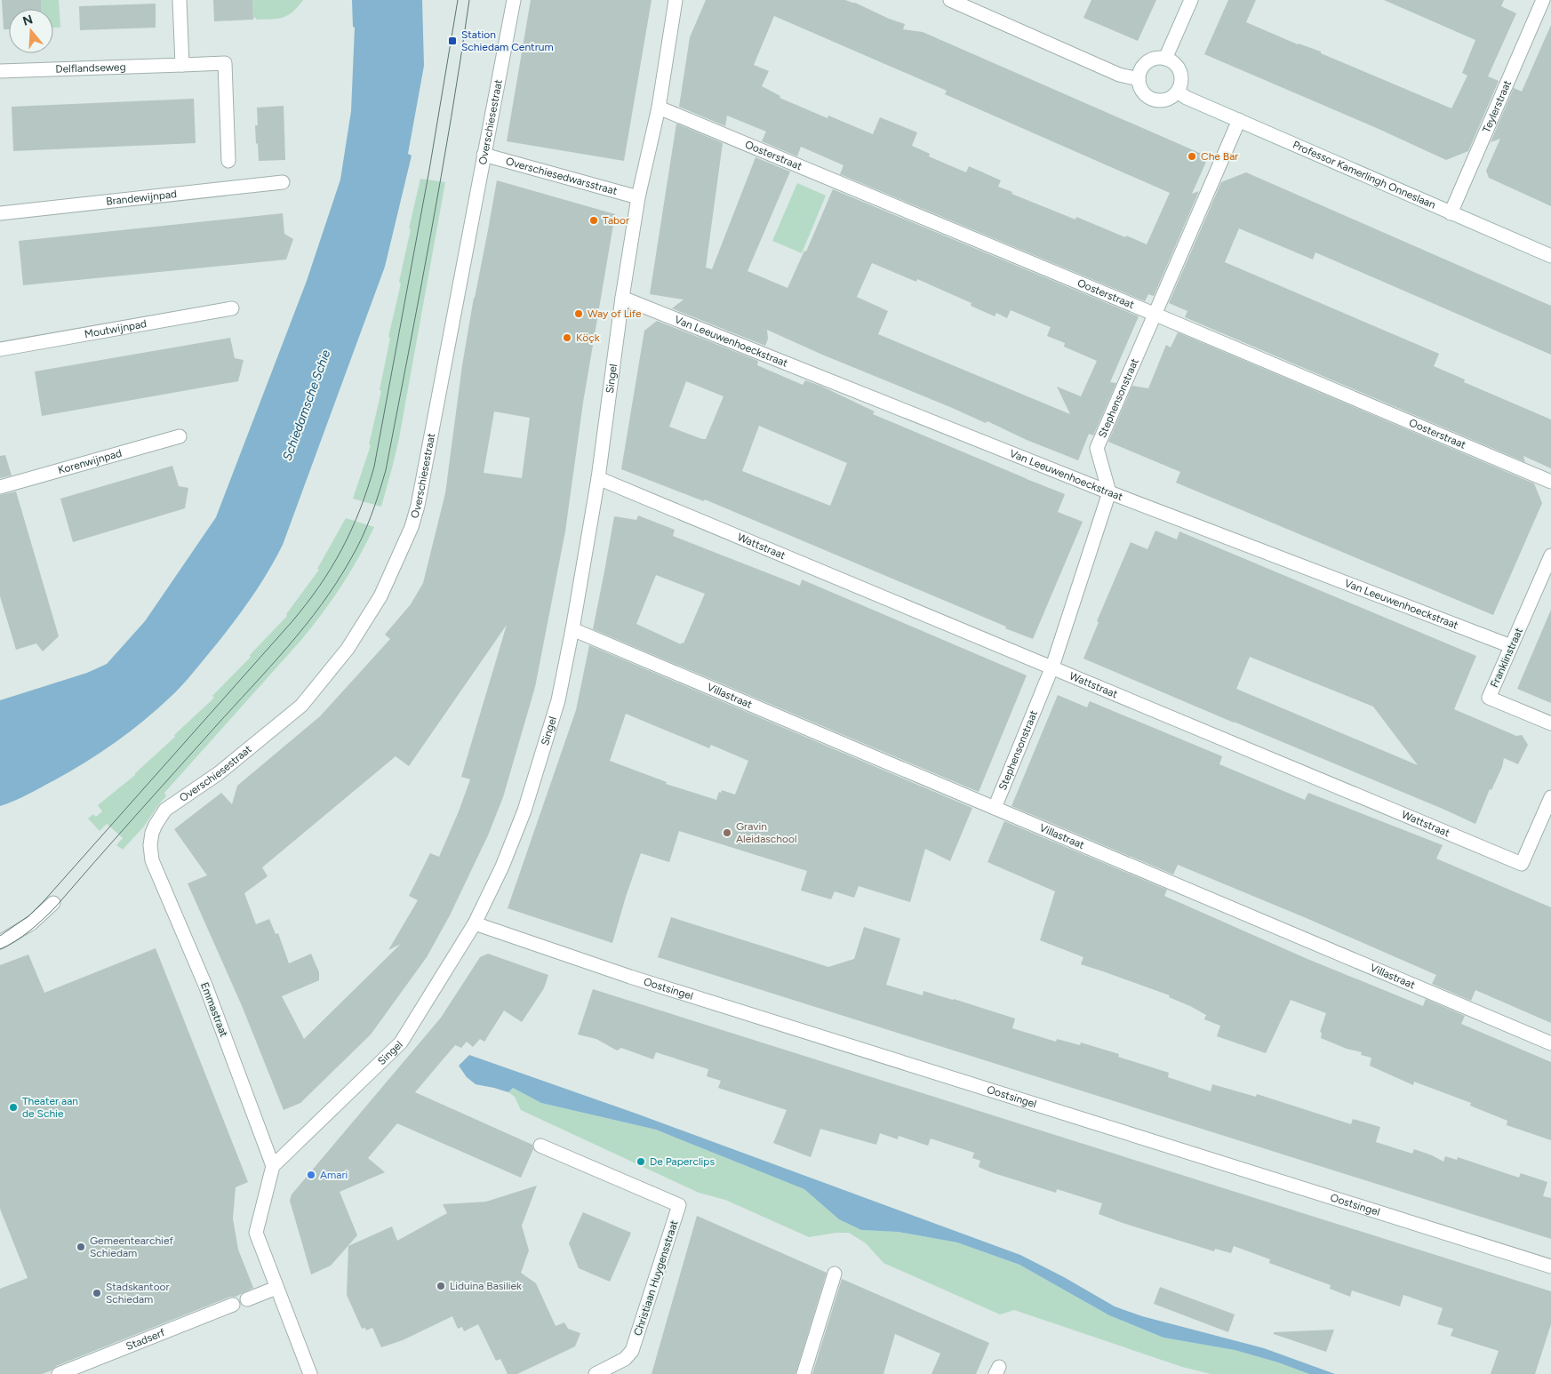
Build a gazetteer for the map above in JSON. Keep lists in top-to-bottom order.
{
  "streets": {
    "street": [
      "Delflandseweg",
      "Teylerstraat",
      "Overschiesestraat",
      "Oosterstraat",
      "Professor Kamerlingh Onneslaan",
      "Overschiesedwarsstraat",
      "Brandewijnpad",
      "Moutwijnpad",
      "Van Leeuwenhoeckstraat",
      "Singel",
      "Stephensonstraat",
      "Korenwijnpad",
      "Wattstraat",
      "Franklinstraat",
      "Villastraat",
      "Oostsingel",
      "Emmastraat",
      "Christiaan Huygensstraat",
      "Stadserf"
    ]
  },
  "crossings": [
    ["Teylerstraat", "Professor Kamerlingh Onneslaan"],
    ["Overschiesestraat", "Overschiesedwarsstraat"],
    ["Overschiesestraat", "Emmastraat"],
    ["Oosterstraat", "Singel"],
    ["Oosterstraat", "Stephensonstraat"],
    ["Professor Kamerlingh Onneslaan", "Stephensonstraat"],
    ["Overschiesedwarsstraat", "Singel"],
    ["Van Leeuwenhoeckstraat", "Singel"],
    ["Van Leeuwenhoeckstraat", "Stephensonstraat"],
    ["Van Leeuwenhoeckstraat", "Franklinstraat"],
    ["Singel", "Wattstraat"],
    ["Singel", "Villastraat"],
    ["Singel", "Oostsingel"],
    ["Singel", "Emmastraat"],
    ["Stephensonstraat", "Wattstraat"],
    ["Stephensonstraat", "Villastraat"]
  ],
  "water": ["Schiedamsche Schie"],
  "places": {
    "transit": ["Station Schiedam Centrum"],
    "other": [
      "Che Bar",
      "Tabor",
      "Way of Life",
      "Köçk",
      "Gravin Aleidaschool",
      "Theater aan de Schie",
      "De Paperclips",
      "Amari",
      "Gemeentearchief Schiedam",
      "Liduina Basiliek",
      "Stadskantoor Schiedam"
    ]
  },
  "north": "top"
}
